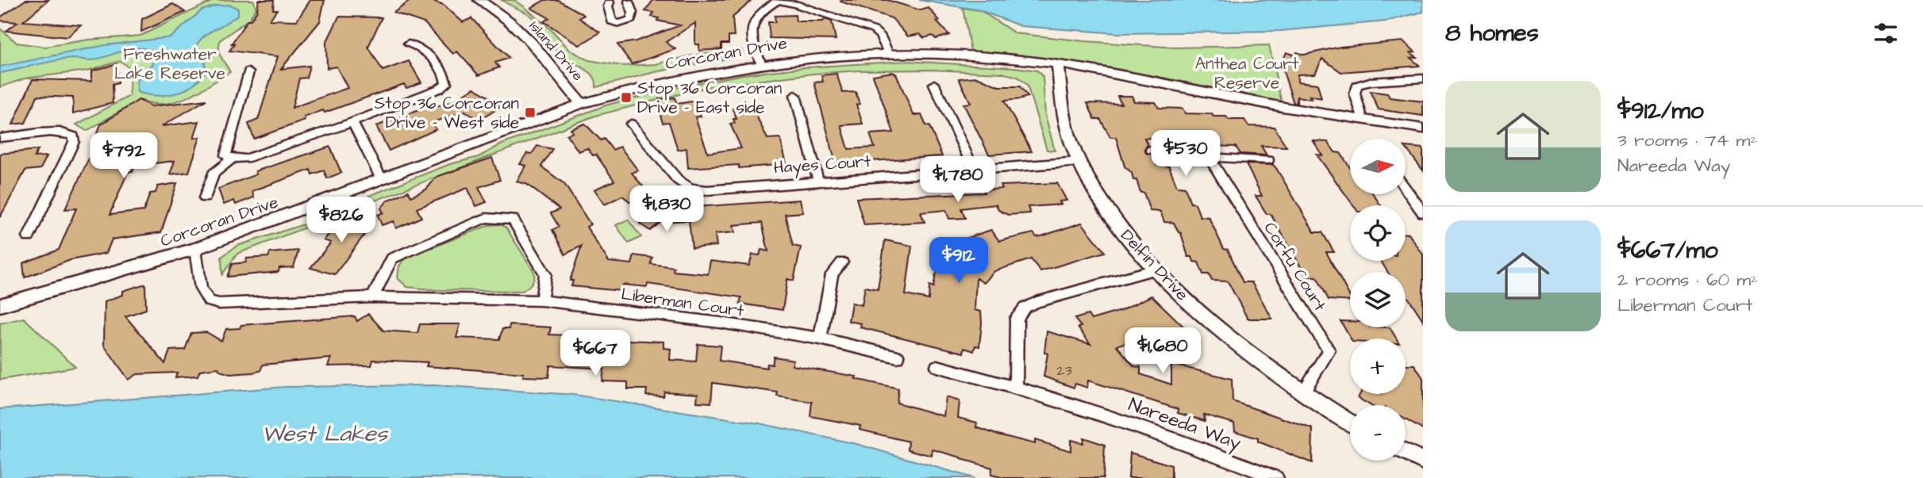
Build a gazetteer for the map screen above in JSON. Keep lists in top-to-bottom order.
{
  "streets": {
    "street": [
      "Island Drive",
      "Corcoran Drive",
      "Hayes Court",
      "Delfin Drive",
      "Corfu Court",
      "Liberman Court",
      "Nareeda Way"
    ]
  },
  "crossings": [
    ["Island Drive", "Corcoran Drive"],
    ["Corcoran Drive", "Delfin Drive"],
    ["Corcoran Drive", "Liberman Court"],
    ["Hayes Court", "Delfin Drive"],
    ["Delfin Drive", "Corfu Court"]
  ],
  "water": ["West Lakes"],
  "parks": ["Freshwater Lake Reserve", "Anthea Court Reserve"],
  "places": {
    "transit": ["Stop 36 Corcoran Drive - East side", "Stop 36 Corcoran Drive - West side"]
  },
  "house_numbers": ["23"],
  "north": "right",
  "page": {
    "heading": "8 homes",
    "list": [
      {
        "name": "$912/mo",
        "note": "3 rooms · 74 m² · Nareeda Way"
      },
      {
        "name": "$667/mo",
        "note": "2 rooms · 60 m² · Liberman Court"
      }
    ],
    "price": [
      "$530",
      "$792",
      "$1,780",
      "$1,830",
      "$826",
      "$912",
      "$1,680",
      "$667"
    ],
    "map_buttons": ["+", "−"]
  }
}
